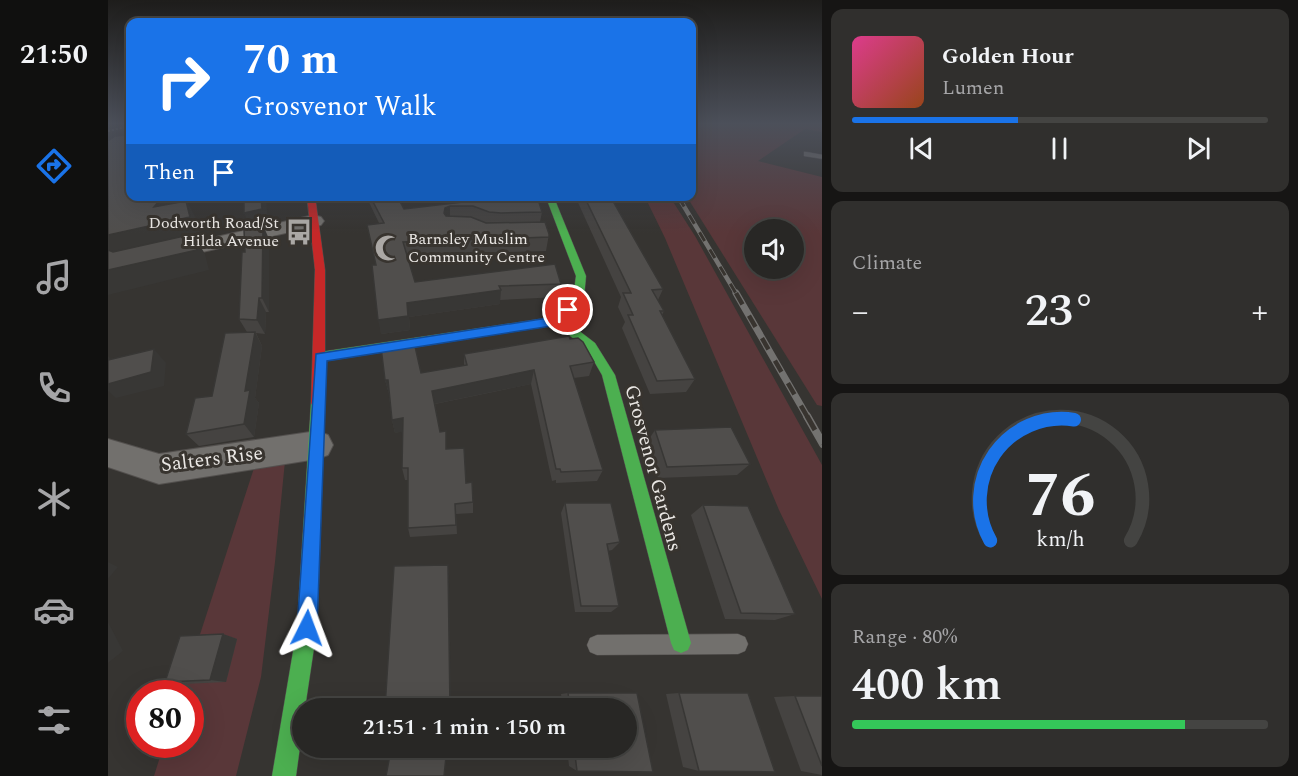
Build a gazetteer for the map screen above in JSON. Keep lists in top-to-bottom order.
{
  "streets": {
    "main road": ["Grosvenor Gardens"],
    "street": ["Salters Rise"]
  },
  "places": {
    "bus stop": ["Dodworth Road/St Hilda Avenue"],
    "mosque": ["Barnsley Muslim Community Centre"]
  },
  "page": {
    "tabs": "21:50",
    "turn": ["70 m", "Grosvenor Walk"],
    "song": ["Golden Hour", "Lumen"],
    "then": "Then",
    "tile": [
      "Climate",
      ["Range · 80%", "400 km"]
    ],
    "heat": ["−", "23°", "+"],
    "limit": "80",
    "trip": "21:51 · 1 min · 150 m",
    "gauge": ["76", "km/h"]
  }
}
